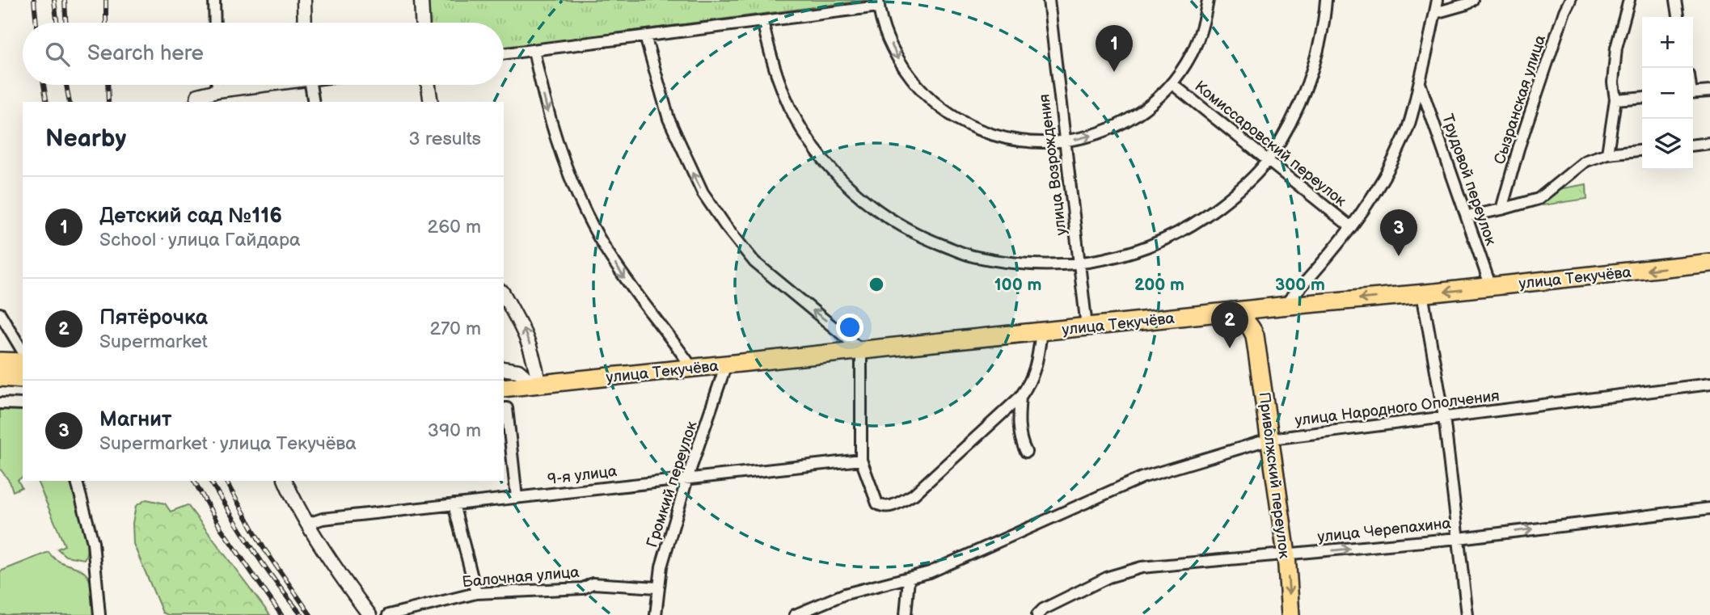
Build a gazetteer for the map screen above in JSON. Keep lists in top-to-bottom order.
{
  "streets": {
    "main road": ["улица Текучёва", "Приволжский переулок"],
    "street": [
      "Сызранская улица",
      "Комиссаровский переулок",
      "улица Возрождения",
      "Трудовой переулок",
      "улица Народного Ополчения",
      "9-я улица",
      "Громкий переулок",
      "улица Черепахина",
      "Балочная улица"
    ]
  },
  "crossings": [
    ["улица Возрождения", "улица Текучёва"],
    ["Трудовой переулок", "улица Текучёва"],
    ["улица Текучёва", "Громкий переулок"],
    ["улица Народного Ополчения", "Приволжский переулок"],
    ["9-я улица", "Громкий переулок"],
    ["Приволжский переулок", "улица Черепахина"],
    ["Громкий переулок", "Балочная улица"]
  ],
  "one_way": ["улица Текучёва", "улица Черепахина"],
  "page": {
    "map_buttons": ["+", "−"],
    "search": "Search here",
    "pins": ["1", "3", "2"],
    "heading": ["Nearby", "3 results"],
    "list": [
      {
        "mark": "1",
        "name": "Детский сад №116",
        "note": "School · улица Гайдара",
        "value": "260 m"
      },
      {
        "mark": "2",
        "name": "Пятёрочка",
        "note": "Supermarket",
        "value": "270 m"
      },
      {
        "mark": "3",
        "name": "Магнит",
        "note": "Supermarket · улица Текучёва",
        "value": "390 m"
      }
    ]
  },
  "rings": ["100 m", "200 m", "300 m"]
}
